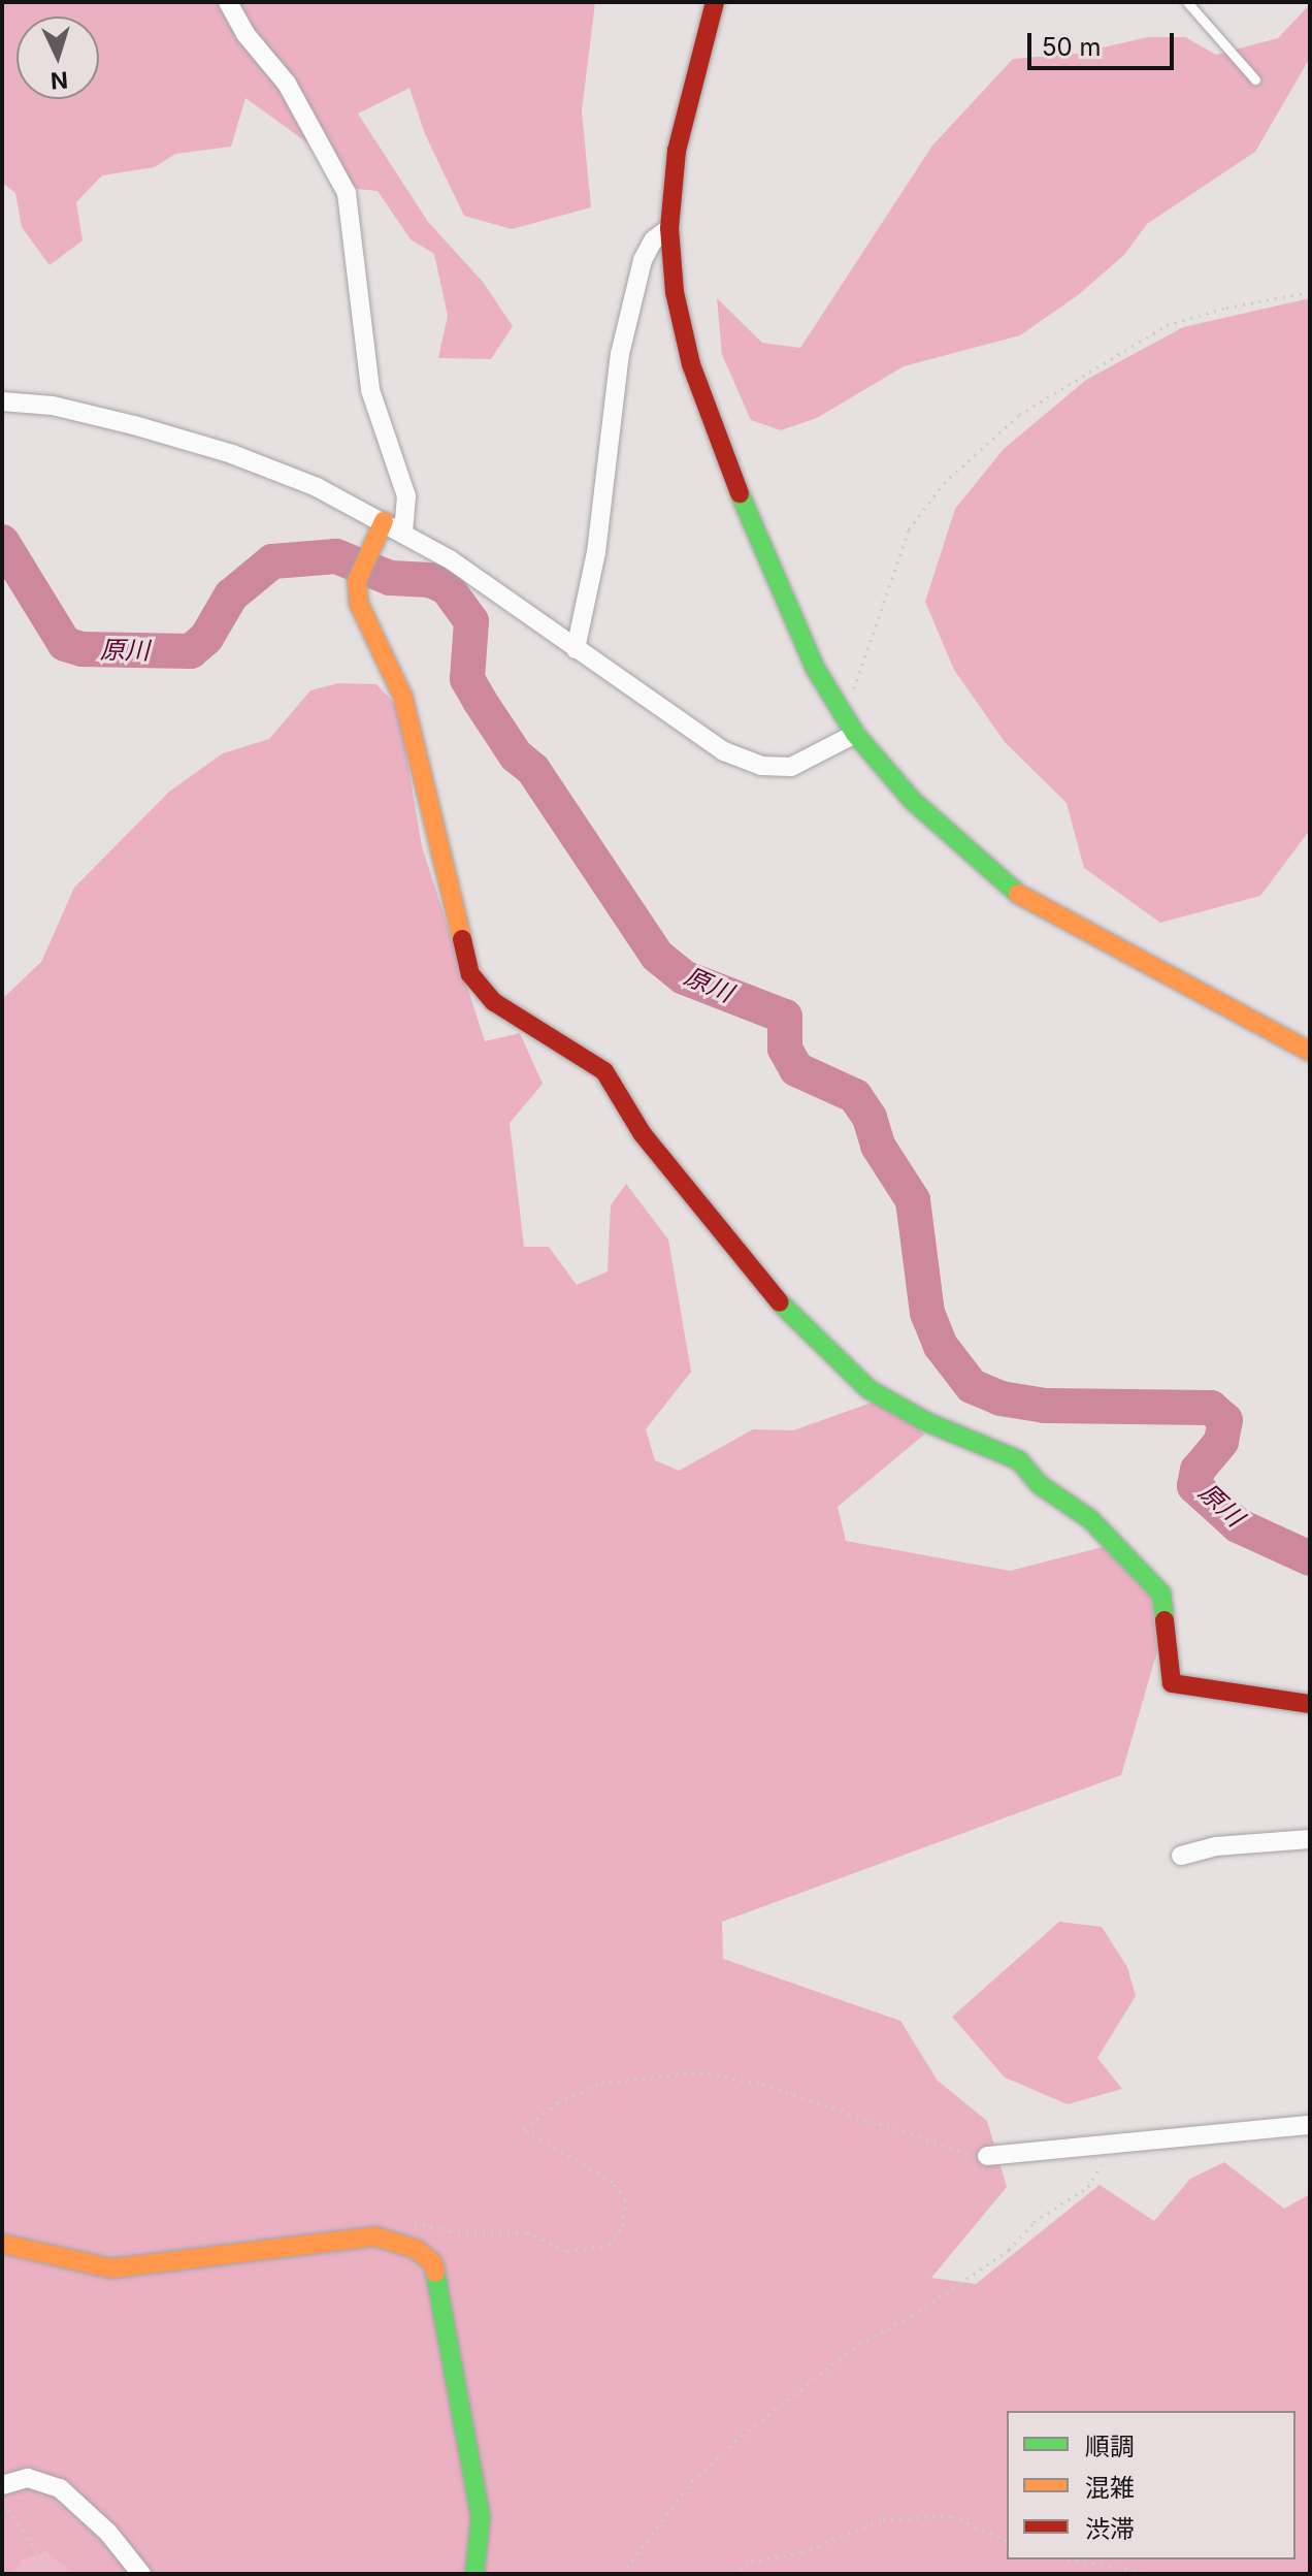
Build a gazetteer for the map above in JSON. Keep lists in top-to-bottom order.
{
  "water": ["原川"],
  "legend": ["順調", "混雑", "渋滞"],
  "scale_bar": "50 m",
  "north": "bottom"
}
